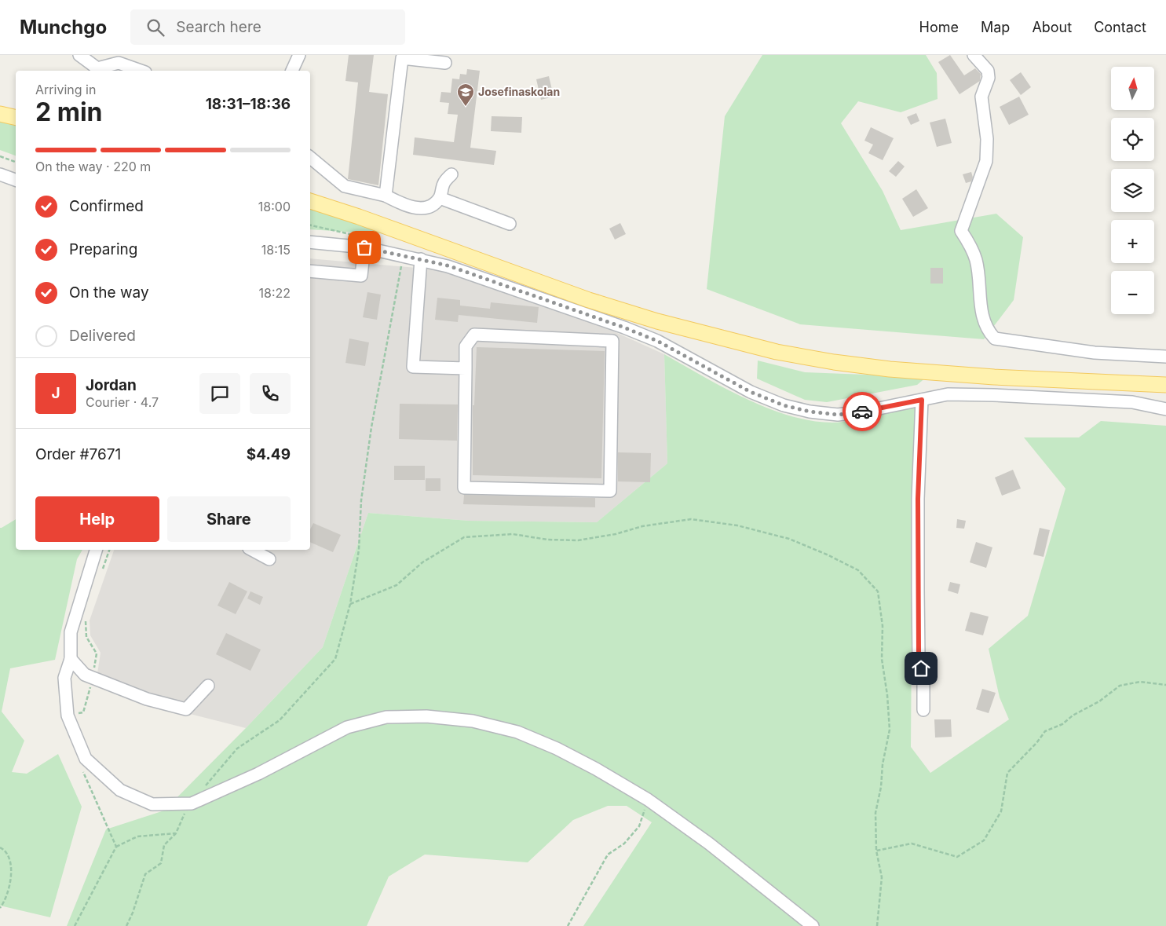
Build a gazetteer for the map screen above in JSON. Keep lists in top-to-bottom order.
{
  "places": {
    "school or university": ["Josefinaskolan"]
  },
  "north": "top",
  "page": {
    "header": "Munchgo",
    "search": "Search here",
    "nav": [
      "Home",
      "Map",
      "About",
      "Contact"
    ],
    "map_buttons": ["+", "−"],
    "heading": ["2 min", "Arriving in", "18:31–18:36"],
    "panel": [
      "Jordan",
      "Courier · 4.7",
      "Order #7671",
      "$4.49"
    ],
    "bar": "On the way · 220 m",
    "list": [
      ["Confirmed", "18:00"],
      ["Preparing", "18:15"],
      ["On the way", "18:22"],
      "Delivered"
    ],
    "round": "J",
    "buttons": ["Help", "Share"]
  }
}
